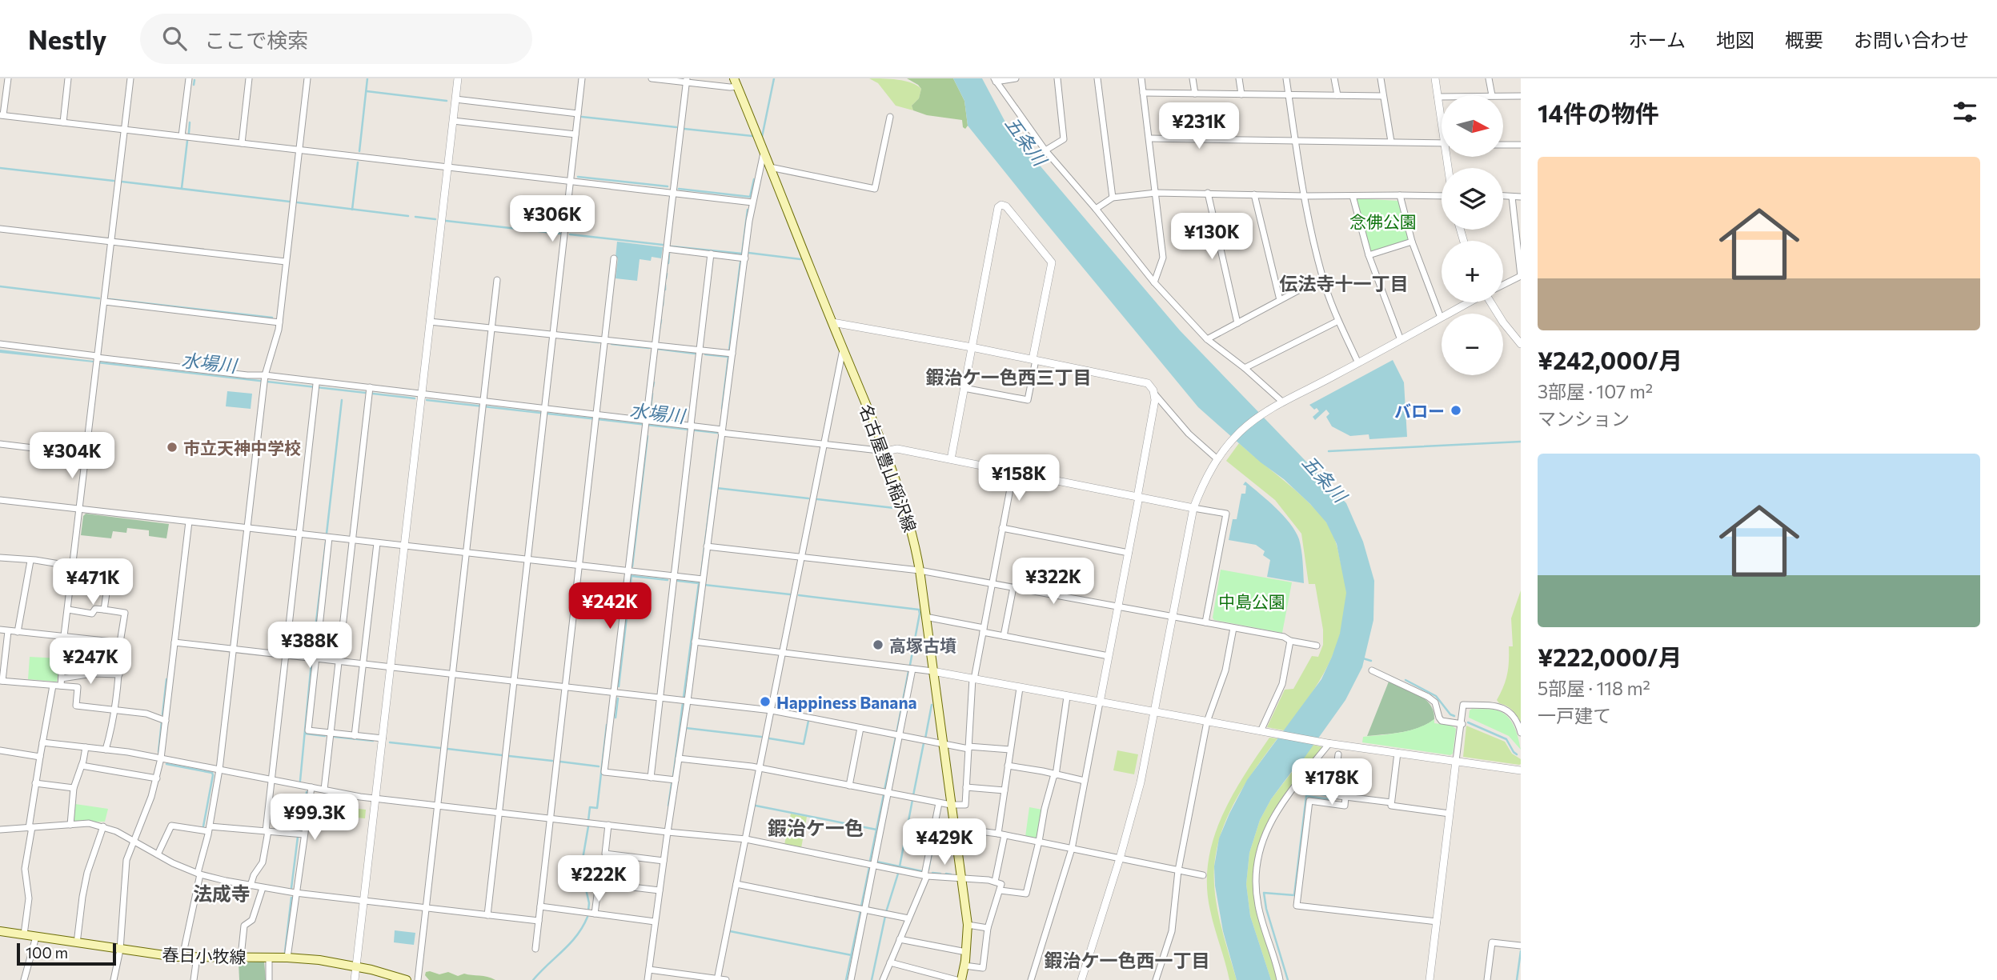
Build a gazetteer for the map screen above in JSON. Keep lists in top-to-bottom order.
{
  "streets": {
    "main road": ["名古屋豊山稲沢線", "春日小牧線"]
  },
  "districts": [
    "伝法寺十一丁目",
    "鍜治ケ一色西三丁目",
    "鍜治ケ一色",
    "法成寺",
    "鍜治ケ一色西一丁目"
  ],
  "water": ["五条川", "水場川"],
  "parks": ["念佛公園", "中島公園"],
  "places": [
    "バロー",
    "市立天神中学校",
    "高塚古墳",
    "Happiness Banana"
  ],
  "scale_bar": "100 m",
  "north": "right",
  "page": {
    "header": "Nestly",
    "search": "ここで検索",
    "nav": [
      "ホーム",
      "地図",
      "概要",
      "お問い合わせ"
    ],
    "heading": "14件の物件",
    "map_buttons": ["+", "−"],
    "price": [
      "¥231K",
      "¥306K",
      "¥130K",
      "¥304K",
      "¥158K",
      "¥322K",
      "¥471K",
      "¥242K",
      "¥388K",
      "¥247K",
      "¥178K",
      "¥99.3K",
      "¥429K",
      "¥222K"
    ],
    "list": [
      {
        "name": "¥242,000/月",
        "note": "3部屋 · 107 m² · マンション"
      },
      {
        "name": "¥222,000/月",
        "note": "5部屋 · 118 m² · 一戸建て"
      }
    ],
    "scale": "100 m"
  }
}
